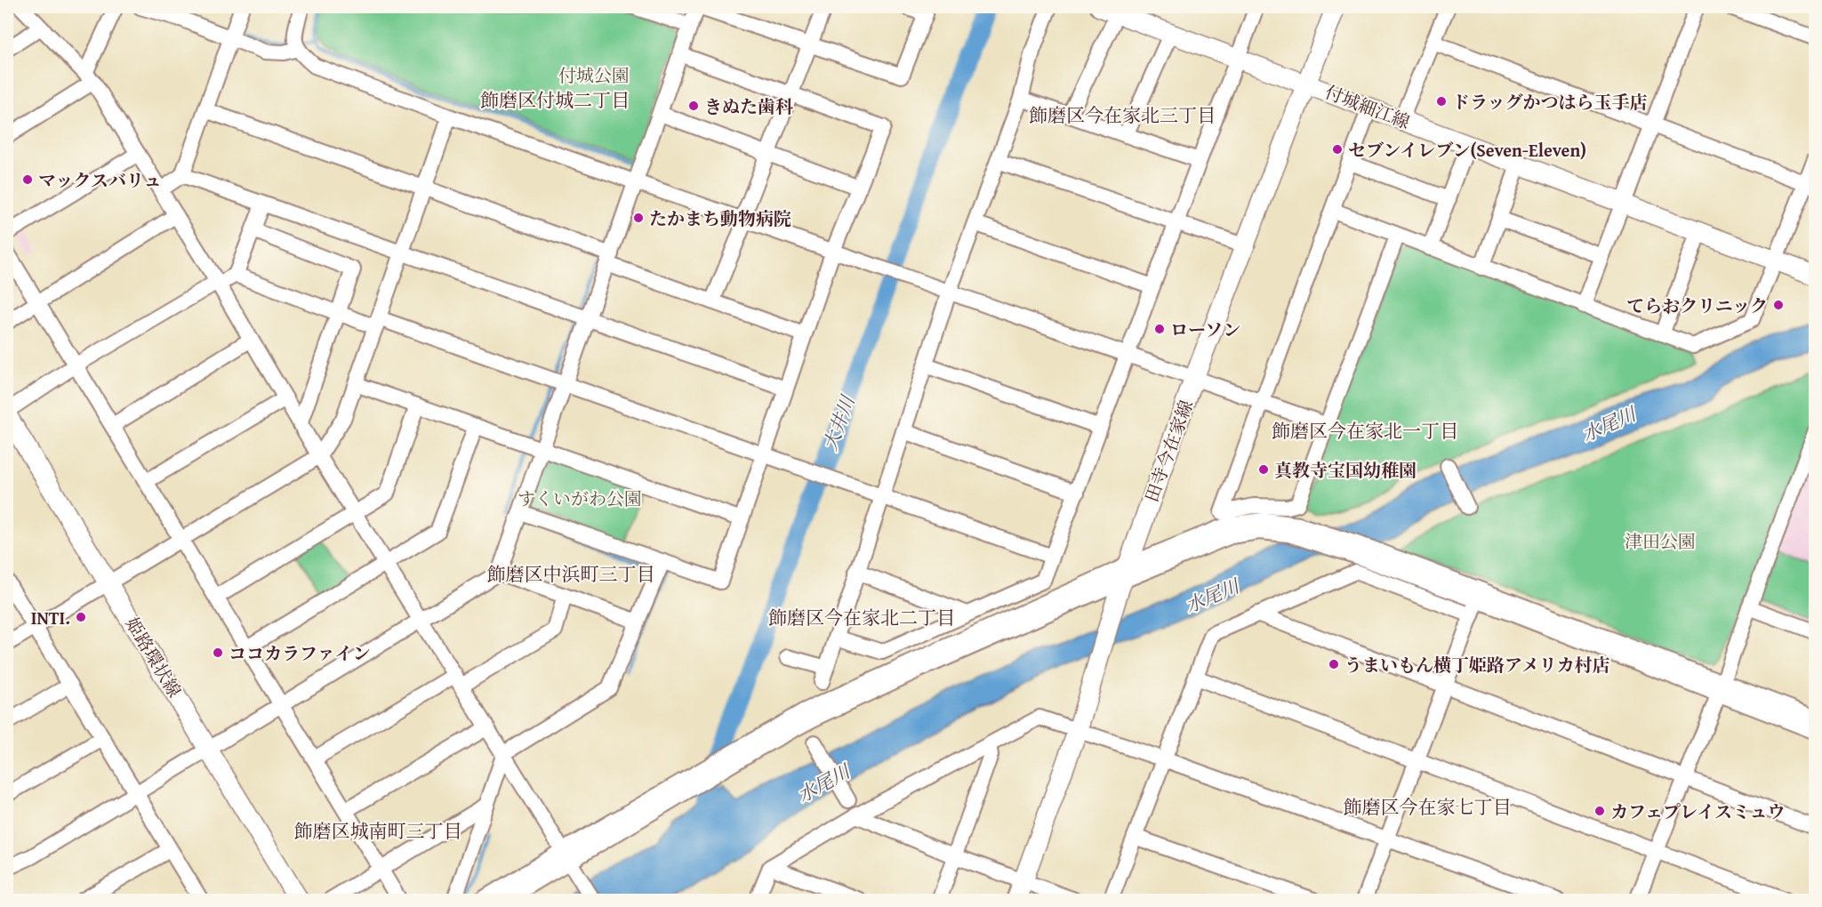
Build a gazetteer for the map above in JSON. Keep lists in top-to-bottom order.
{
  "streets": {
    "main road": ["付城細江線", "田寺今在家線", "姫路環状線"]
  },
  "crossings": [
    ["付城細江線", "田寺今在家線"]
  ],
  "districts": [
    "飾磨区付城二丁目",
    "飾磨区今在家北三丁目",
    "飾磨区今在家北一丁目",
    "飾磨区中浜町三丁目",
    "飾磨区今在家北二丁目",
    "飾磨区今在家七丁目",
    "飾磨区城南町三丁目"
  ],
  "water": ["大井川", "水尾川"],
  "parks": ["付城公園", "すくいがわ公園", "津田公園"],
  "places": [
    "ドラッグかつはら玉手店",
    "きぬた歯科",
    "セブンイレブン(Seven-Eleven)",
    "マックスバリュ",
    "たかまち動物病院",
    "てらおクリニック",
    "ローソン",
    "真教寺宝国幼稚園",
    "INTI.",
    "ココカラファイン",
    "うまいもん横丁姫路アメリカ村店",
    "カフェプレイスミュウ"
  ]
}
